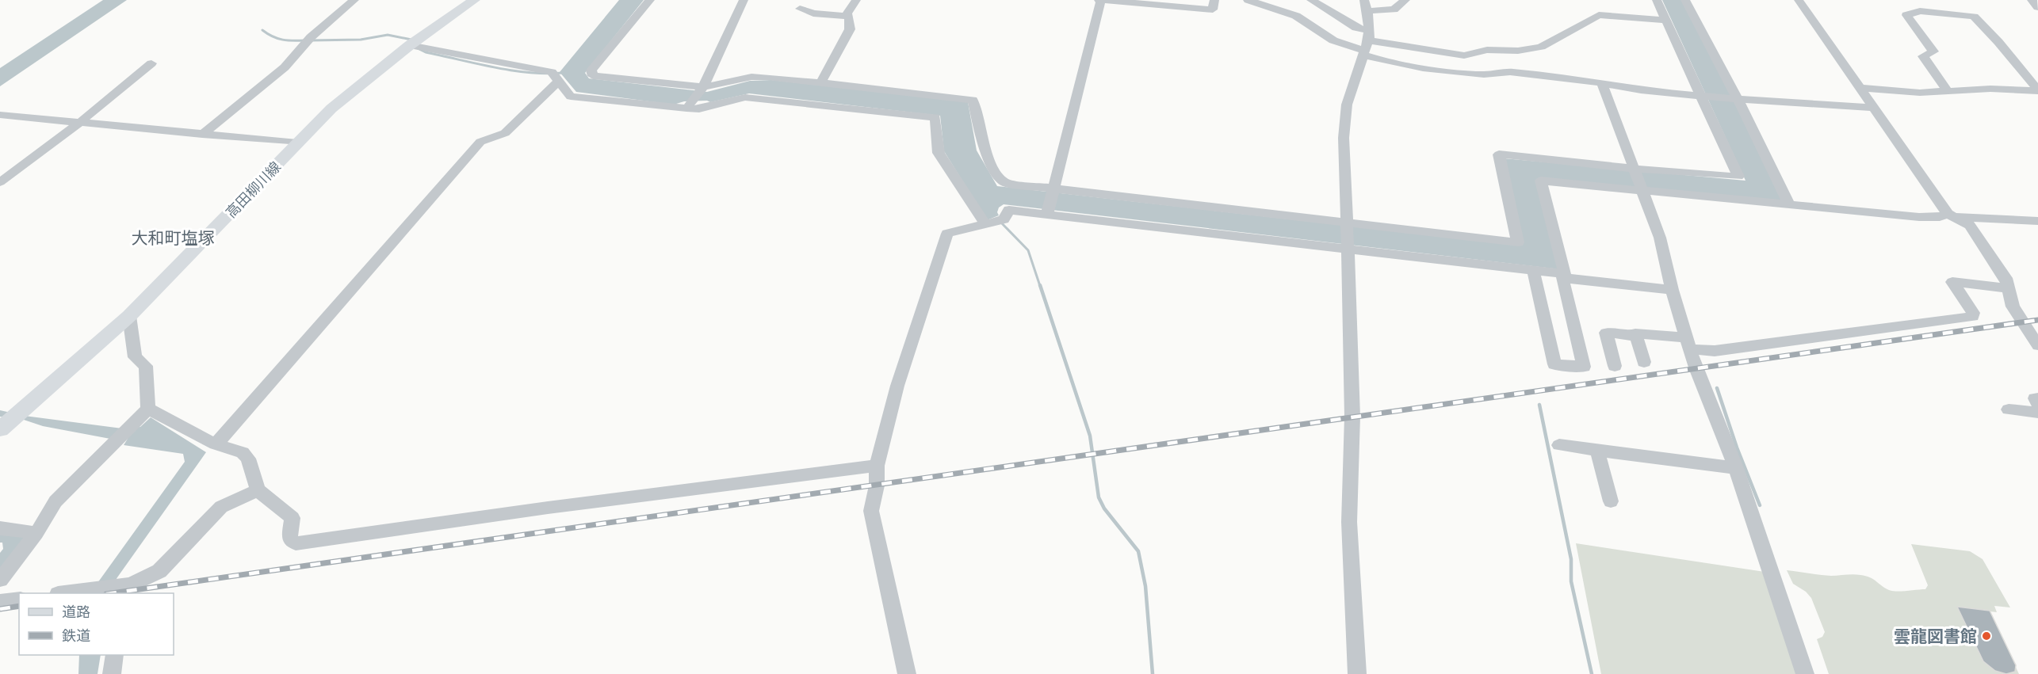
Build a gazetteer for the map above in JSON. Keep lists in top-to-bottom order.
{
  "streets": {
    "main road": ["高田柳川線"]
  },
  "districts": ["大和町塩塚"],
  "places": ["雲龍図書館"],
  "legend": ["道路", "鉄道"]
}
